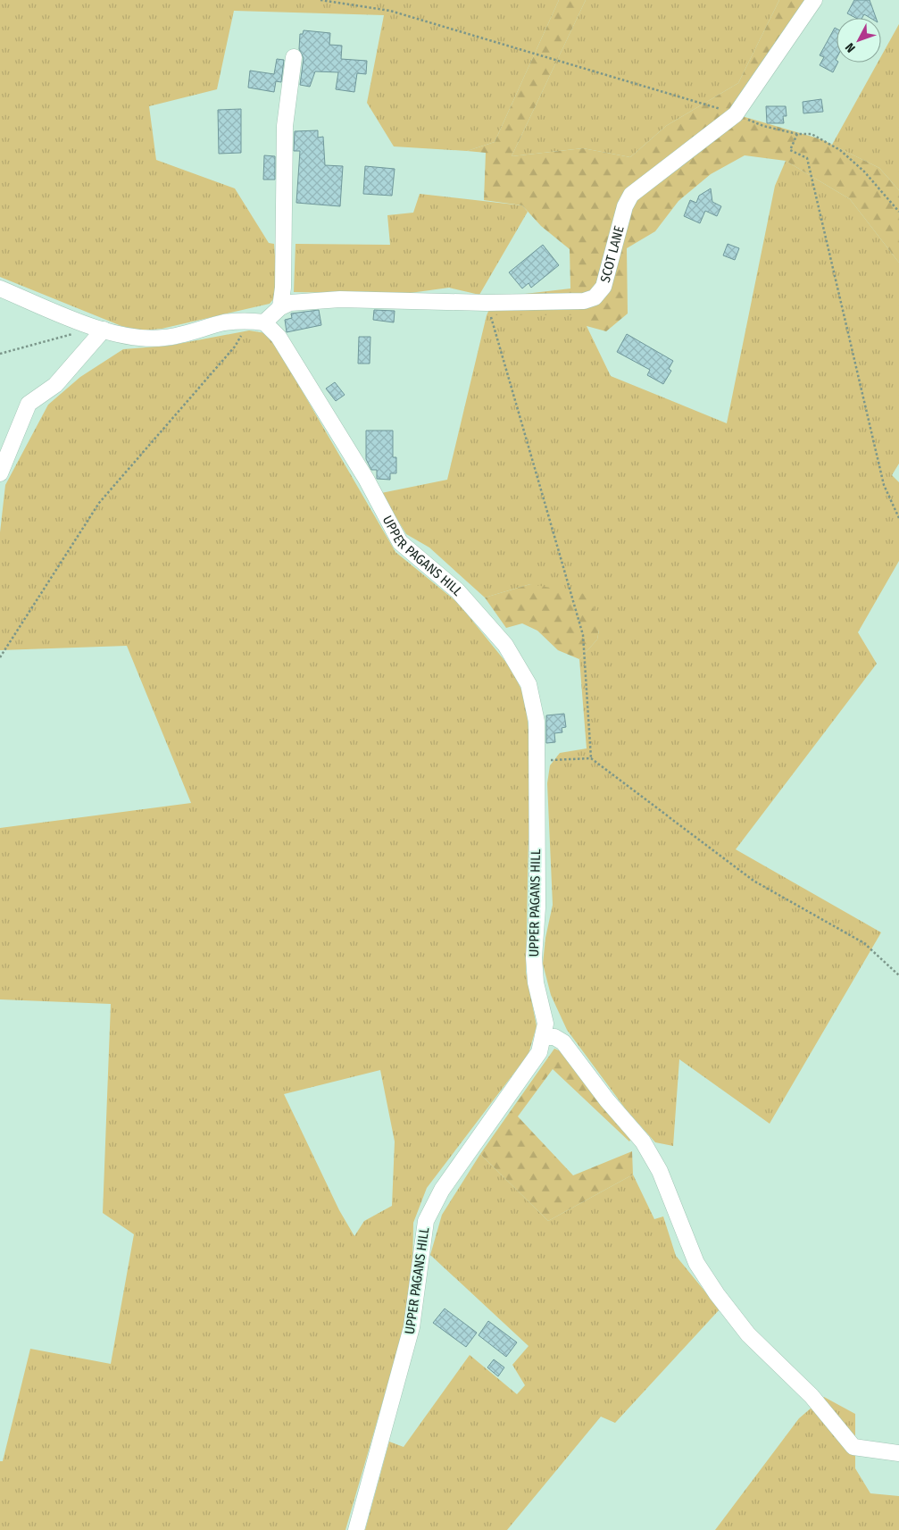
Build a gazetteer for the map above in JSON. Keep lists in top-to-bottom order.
{
  "streets": {
    "street": ["SCOT LANE", "UPPER PAGANS HILL"]
  },
  "north": "bottom left"
}
